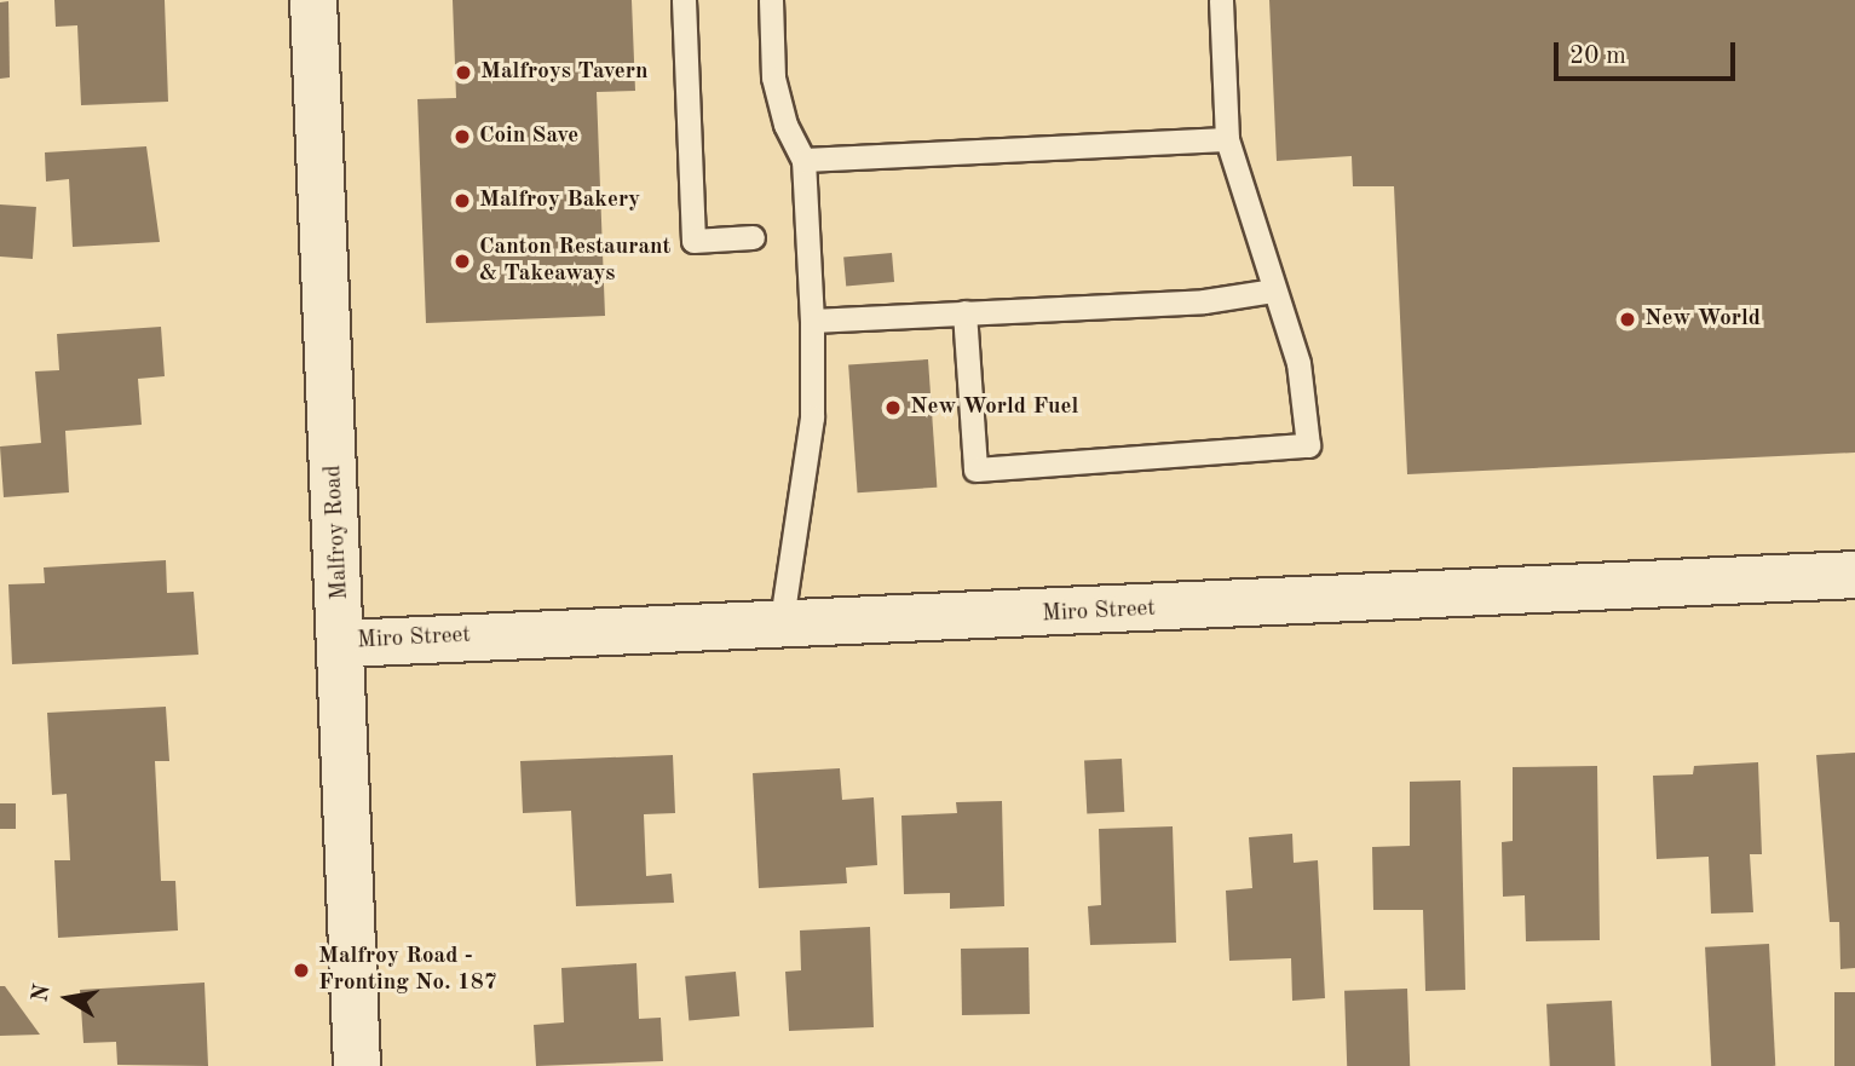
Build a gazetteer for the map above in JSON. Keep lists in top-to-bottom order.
{
  "streets": {
    "street": ["Malfroy Road", "Miro Street"]
  },
  "crossings": [
    ["Malfroy Road", "Miro Street"]
  ],
  "places": [
    "Malfroys Tavern",
    "Coin Save",
    "Malfroy Bakery",
    "Canton Restaurant & Takeaways",
    "New World",
    "New World Fuel",
    "Malfroy Road - Fronting No. 187"
  ],
  "scale_bar": "20 m",
  "north": "left"
}
